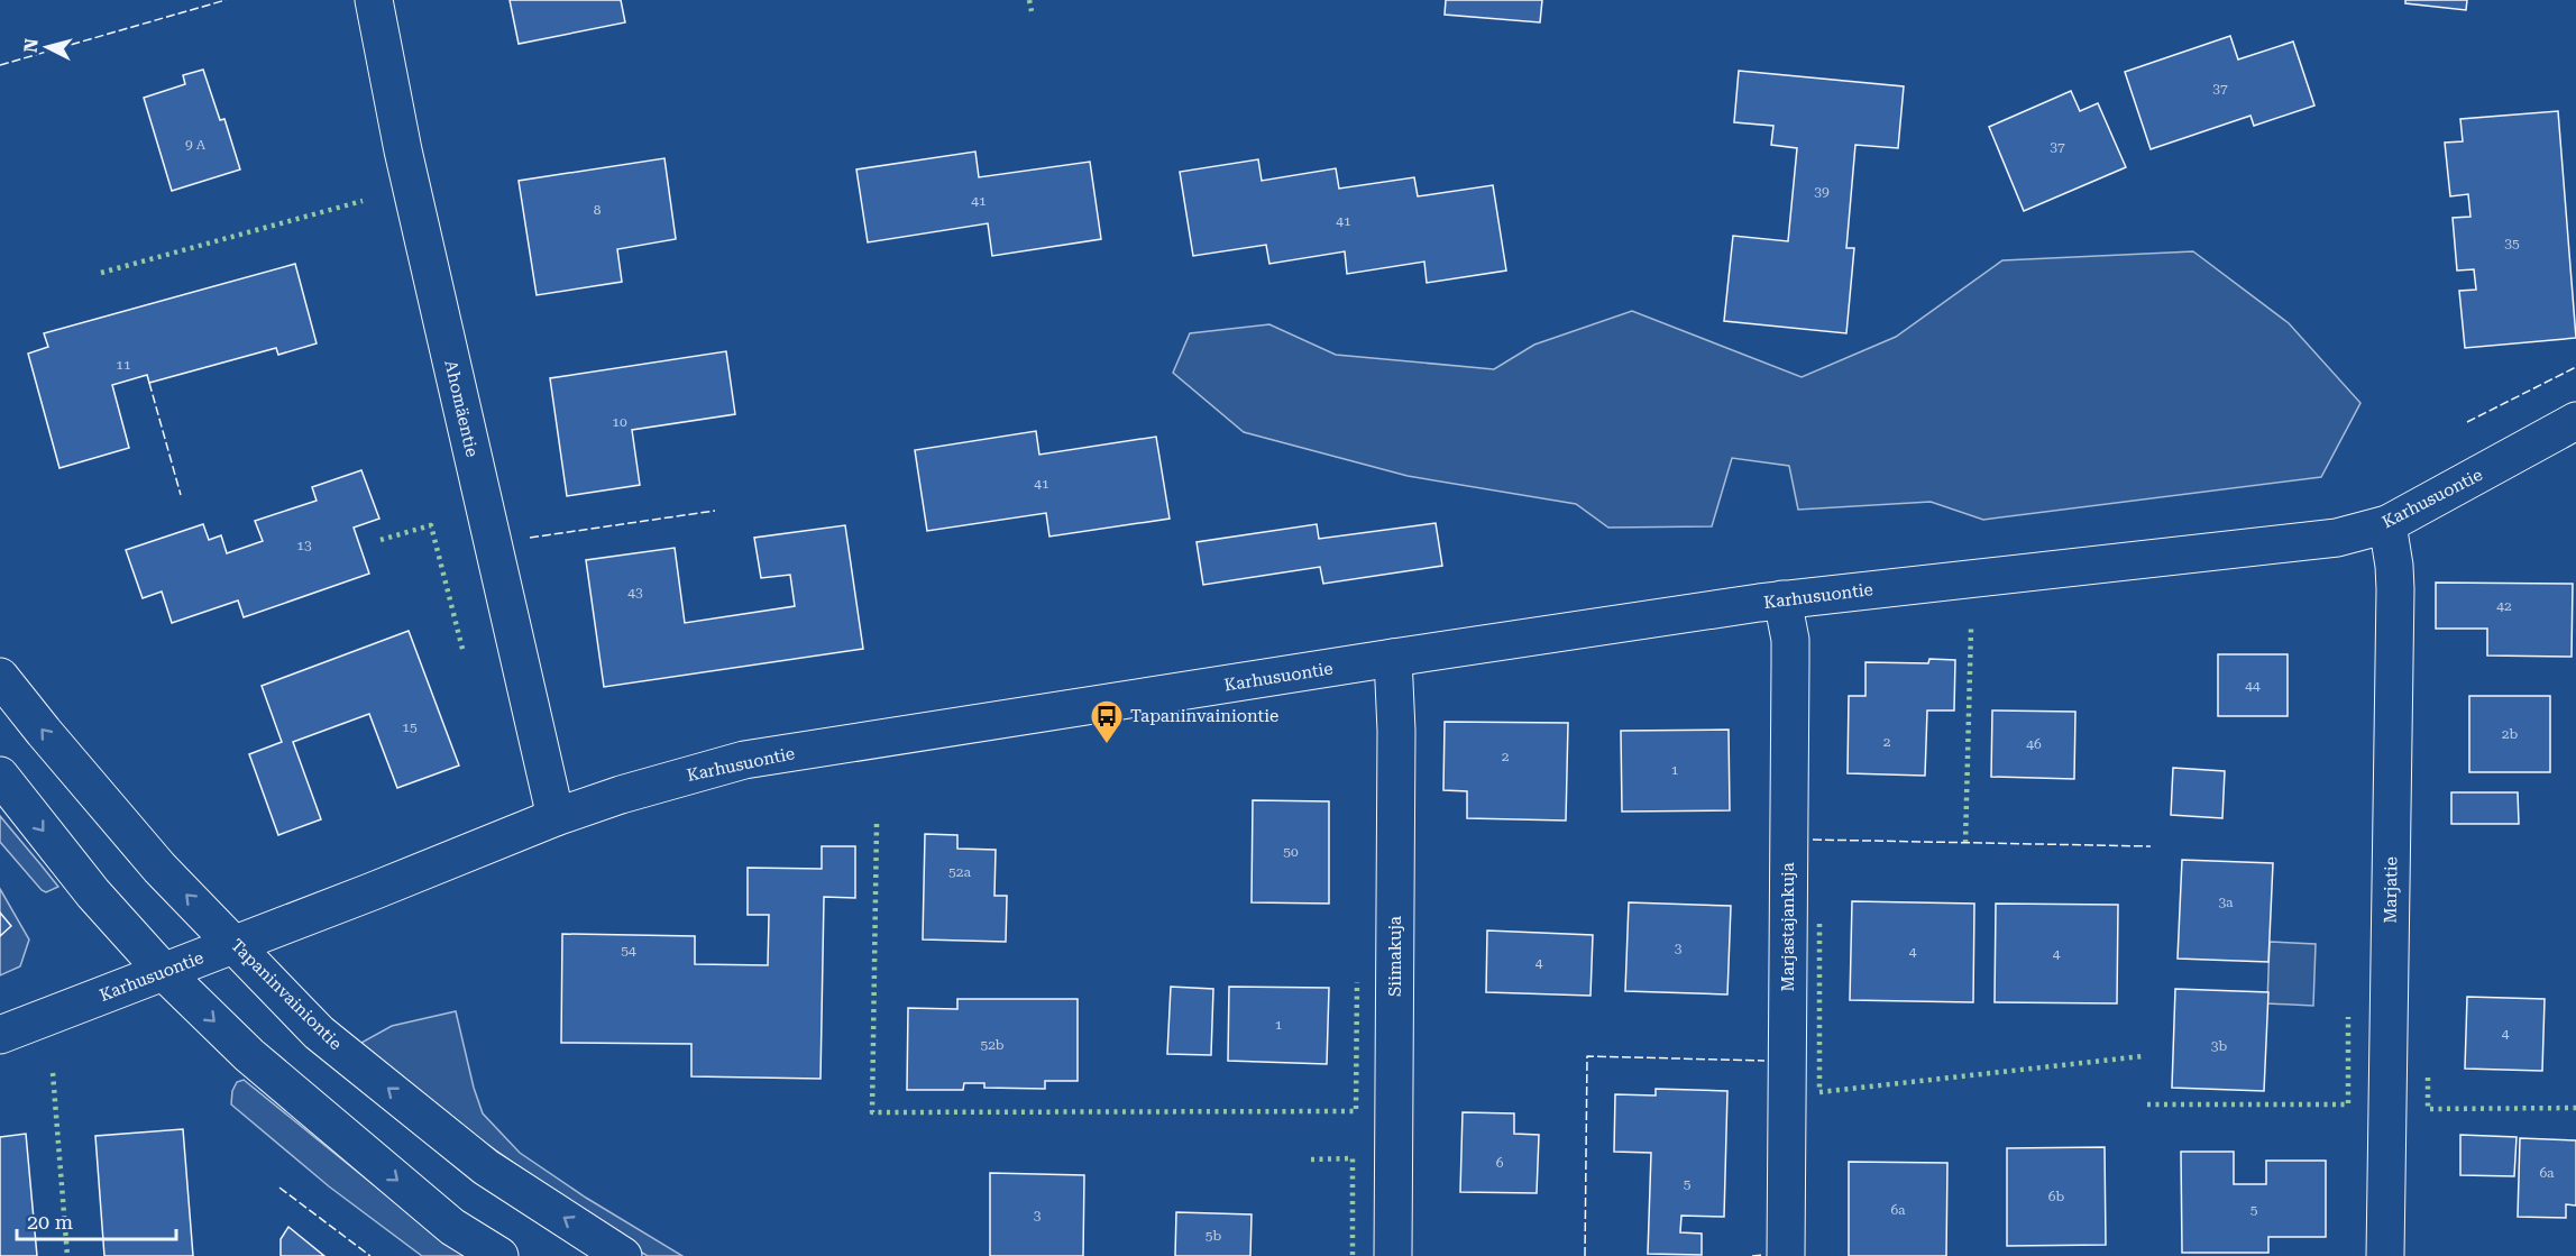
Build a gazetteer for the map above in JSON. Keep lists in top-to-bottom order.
{
  "streets": {
    "street": [
      "Ahomäentie",
      "Karhusuontie",
      "Marjatie",
      "Marjastajankuja",
      "Siimakuja",
      "Tapaninvainiontie"
    ]
  },
  "crossings": [
    ["Ahomäentie", "Karhusuontie"],
    ["Karhusuontie", "Marjatie"],
    ["Karhusuontie", "Marjastajankuja"],
    ["Karhusuontie", "Siimakuja"],
    ["Karhusuontie", "Tapaninvainiontie"]
  ],
  "places": {
    "bus stop": ["Tapaninvainiontie"]
  },
  "house_numbers": [
    "37",
    "9 A",
    "37",
    "39",
    "41",
    "8",
    "41",
    "35",
    "11",
    "10",
    "41",
    "13",
    "43",
    "42",
    "44",
    "15",
    "2b",
    "2",
    "46",
    "2",
    "1",
    "50",
    "52a",
    "3a",
    "3",
    "54",
    "4",
    "4",
    "4",
    "1",
    "4",
    "52b",
    "3b",
    "6",
    "6a",
    "5",
    "6b",
    "6a",
    "5",
    "3",
    "5b"
  ],
  "scale_bar": "20 m",
  "north": "left"
}
